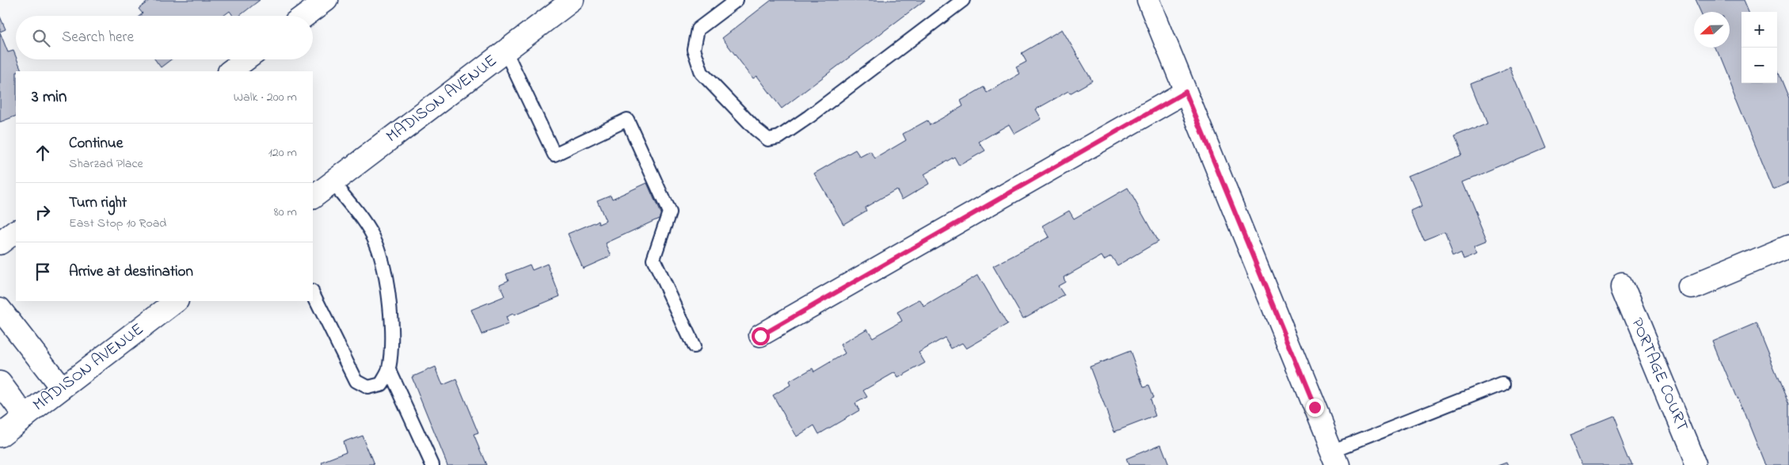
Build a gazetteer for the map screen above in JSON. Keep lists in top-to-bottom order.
{
  "streets": {
    "street": ["MADISON AVENUE", "PORTAGE COURT"]
  },
  "north": "left",
  "page": {
    "map_buttons": ["+", "−"],
    "search": "Search here",
    "heading": ["3 min", "Walk · 200 m"],
    "list": [
      ["Continue", "Sharzad Place", "120 m"],
      ["Turn right", "East Stop 10 Road", "80 m"],
      "Arrive at destination"
    ]
  }
}
